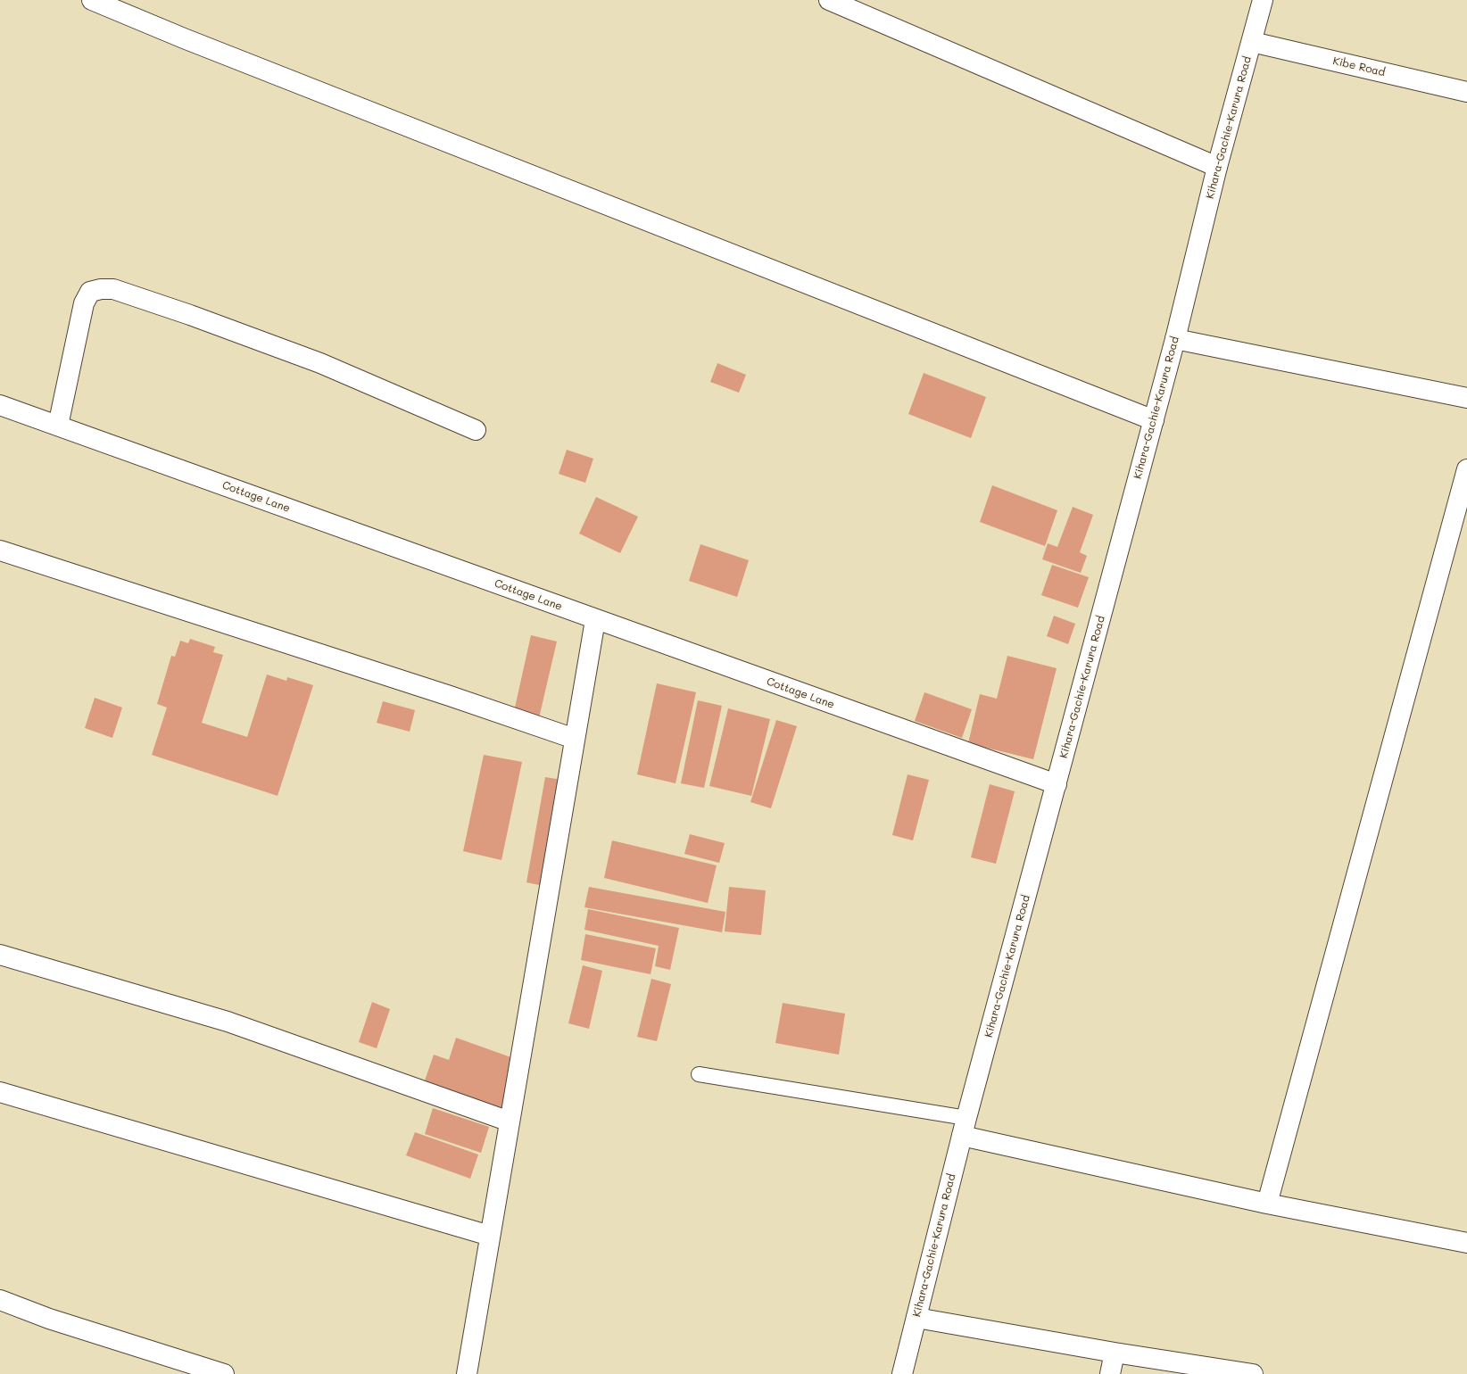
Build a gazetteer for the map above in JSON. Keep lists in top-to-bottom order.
{
  "streets": {
    "street": ["Kibe Road", "Kihara-Gachie-Karura Road", "Cottage Lane"]
  },
  "crossings": [
    ["Kibe Road", "Kihara-Gachie-Karura Road"],
    ["Kihara-Gachie-Karura Road", "Cottage Lane"]
  ]
}
